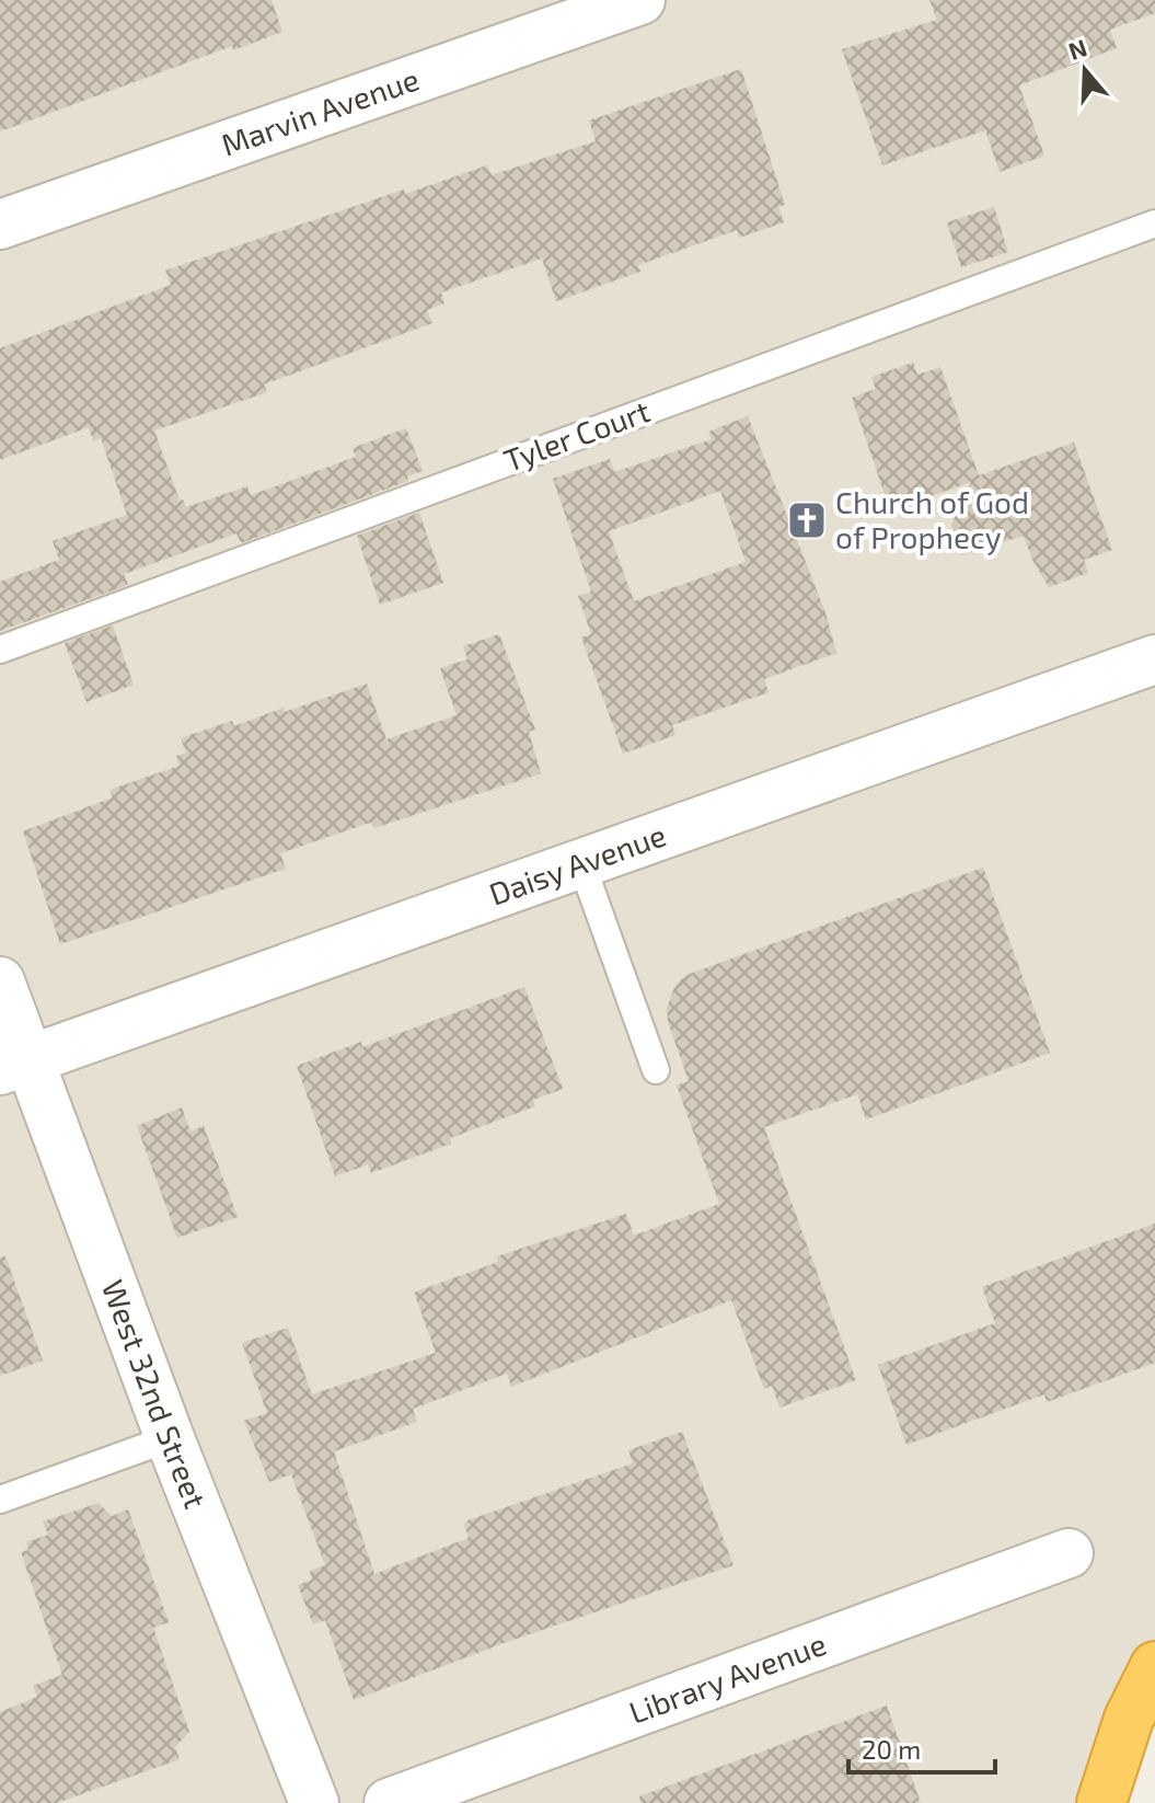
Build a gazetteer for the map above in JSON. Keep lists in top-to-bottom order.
{
  "streets": {
    "street": [
      "Marvin Avenue",
      "Daisy Avenue",
      "West 32nd Street",
      "Library Avenue"
    ],
    "lane": ["Tyler Court"]
  },
  "crossings": [
    ["Daisy Avenue", "West 32nd Street"]
  ],
  "places": {
    "church": ["Church of God of Prophecy"]
  },
  "scale_bar": "20 m",
  "north": "top"
}
